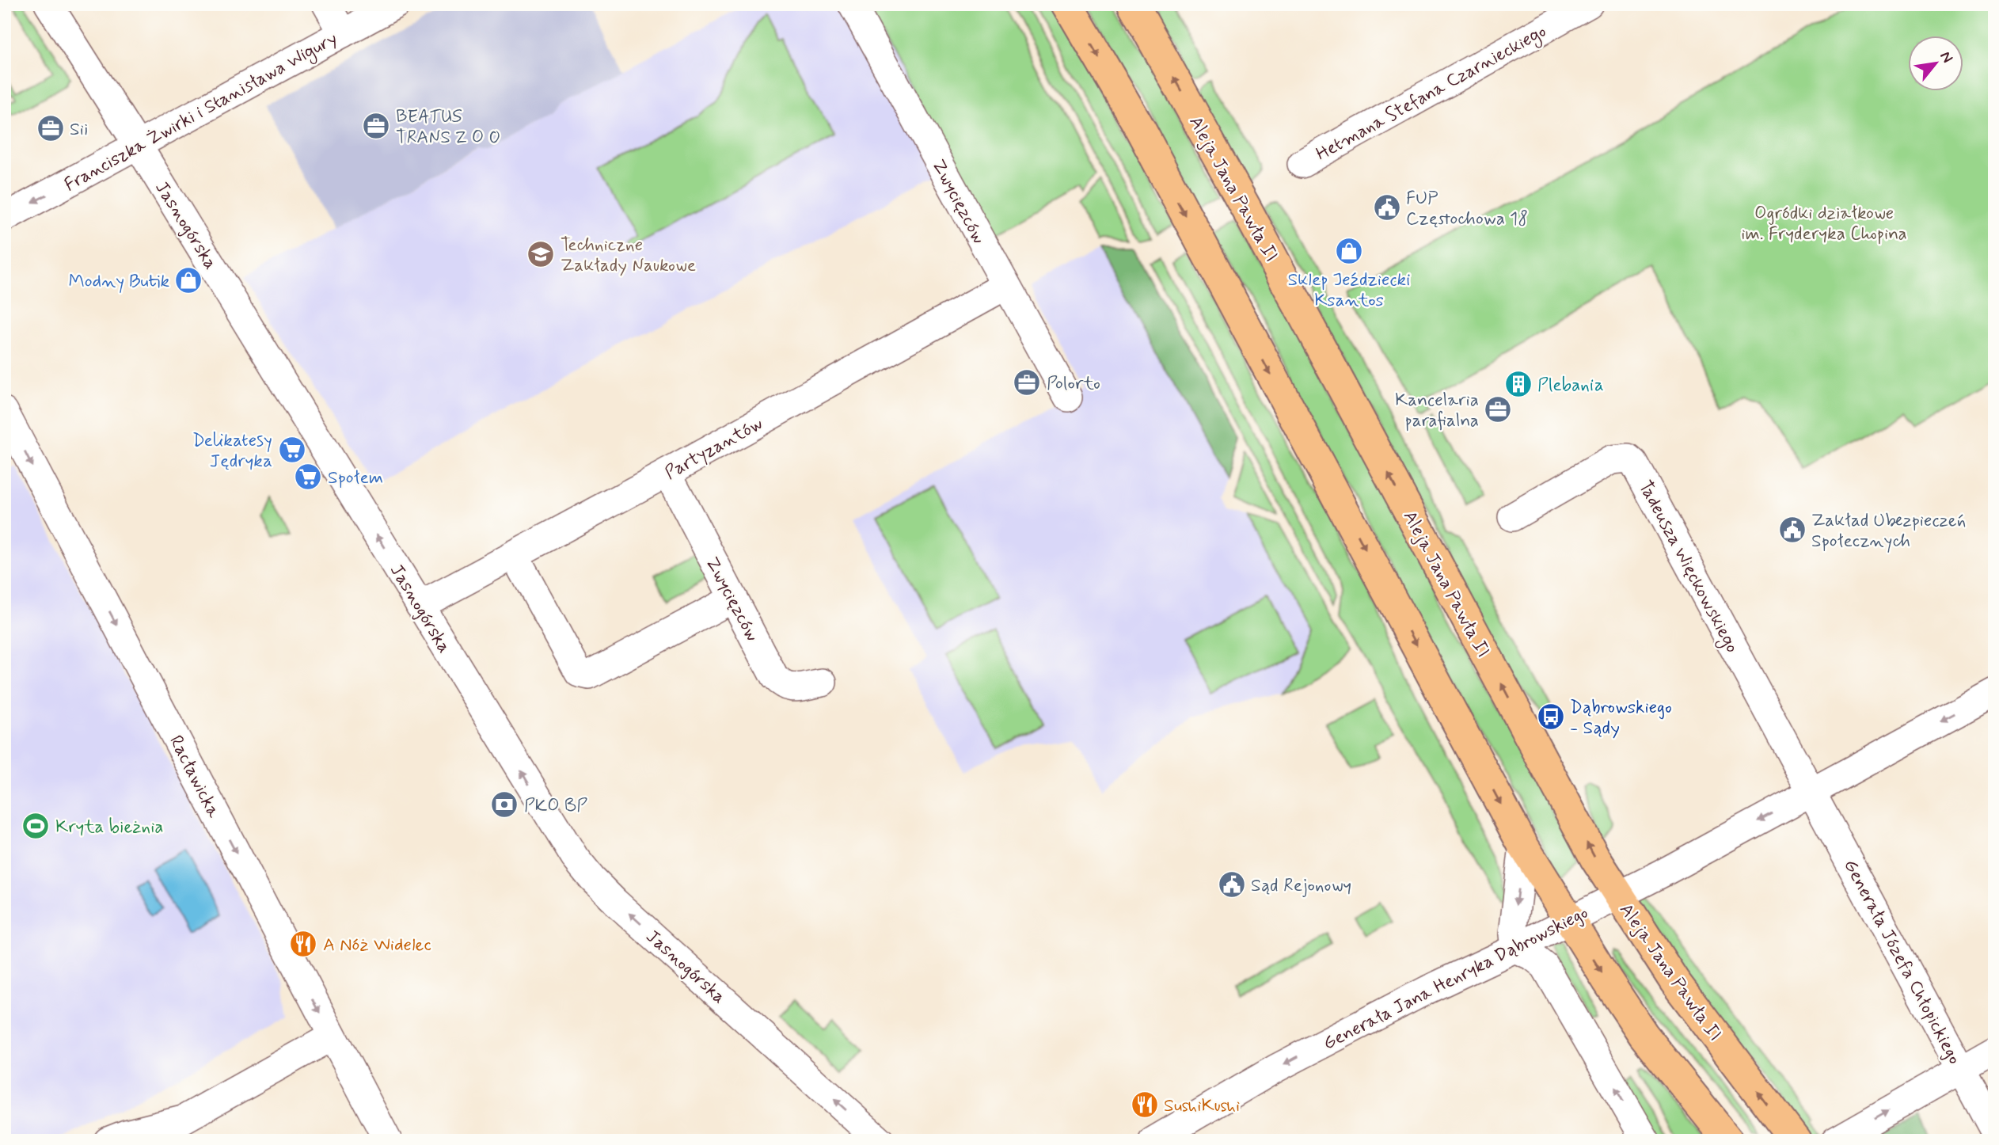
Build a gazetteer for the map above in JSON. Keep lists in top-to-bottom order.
{
  "streets": {
    "main road": ["Aleja Jana Pawła II"],
    "street": [
      "Hetmana Stefana Czarnieckiego",
      "Franciszka Żwirki i Stanisława Wigury",
      "Zwycięzców",
      "Jasnogórska",
      "Partyzantów",
      "Tadeusza Więckowskiego",
      "Racławicka",
      "Generała Józefa Chłopickiego",
      "Generała Jana Henryka Dąbrowskiego"
    ]
  },
  "crossings": [
    ["Franciszka Żwirki i Stanisława Wigury", "Jasnogórska"],
    ["Aleja Jana Pawła II", "Generała Jana Henryka Dąbrowskiego"],
    ["Zwycięzców", "Partyzantów"],
    ["Jasnogórska", "Partyzantów"],
    ["Tadeusza Więckowskiego", "Generała Józefa Chłopickiego"],
    ["Tadeusza Więckowskiego", "Generała Jana Henryka Dąbrowskiego"],
    ["Generała Józefa Chłopickiego", "Generała Jana Henryka Dąbrowskiego"]
  ],
  "one_way": ["Jasnogórska", "Racławicka", "Generała Jana Henryka Dąbrowskiego"],
  "parks": ["Ogródki działkowe im. Fryderyka Chopina"],
  "places": {
    "office": [
      "BEATUS TRANS Z O O",
      "Sii",
      "Polorto",
      "Kancelaria parafialna"
    ],
    "public building": ["FUP Częstochowa 18", "Zakład Ubezpieczeń Społecznych", "Sąd Rejonowy"],
    "shop": ["Sklep Jeździecki Ksantos", "Modny Butik"],
    "school or university": ["Techniczne Zakłady Naukowe"],
    "building": ["Plebania"],
    "supermarket": ["Delikatesy Jędryka", "Społem"],
    "bus stop": ["Dąbrowskiego - Sądy"],
    "bank": ["PKO BP"],
    "sports": ["Kryta bieżnia"],
    "restaurant": ["A Nóż Widelec", "SushiKushi"]
  },
  "north": "top right"
}
